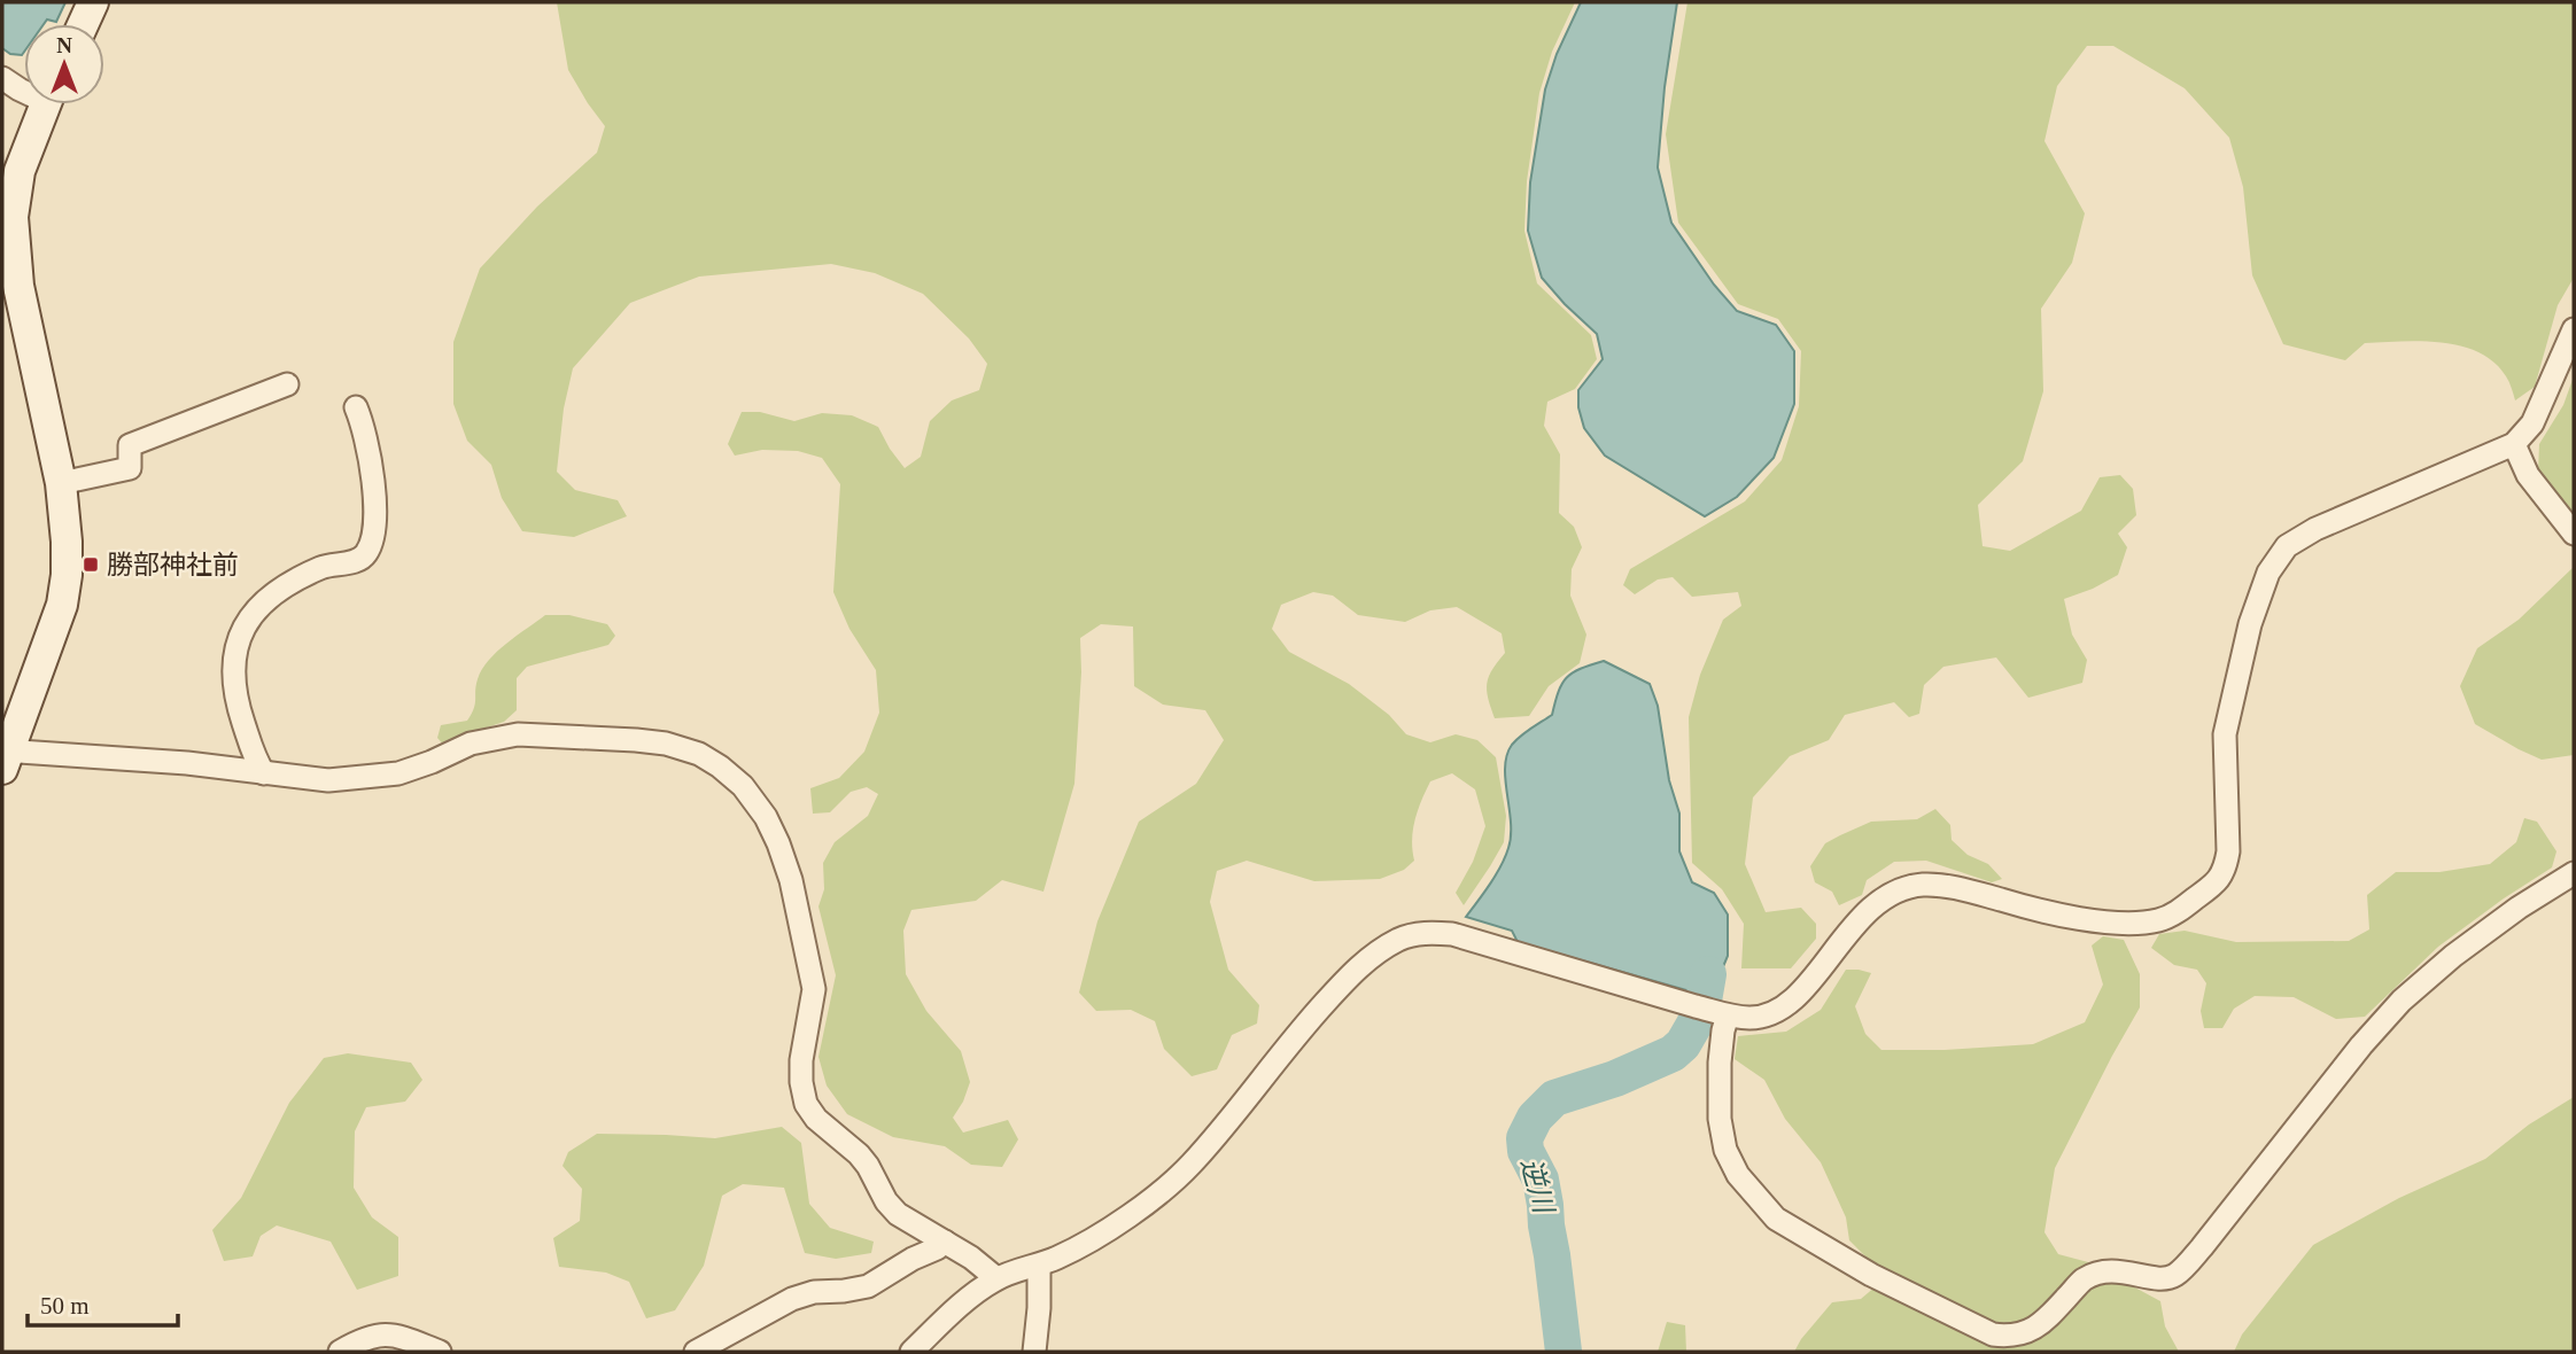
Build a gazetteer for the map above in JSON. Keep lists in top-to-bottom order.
{
  "water": ["逆川"],
  "places": {
    "transit": ["勝部神社前"]
  },
  "scale_bar": "50 m",
  "north": "top"
}
